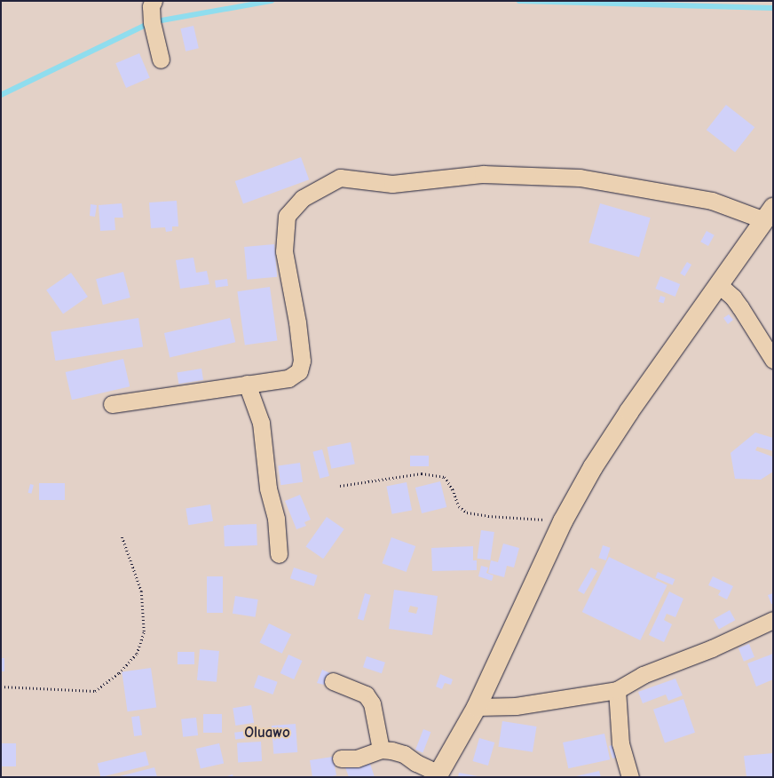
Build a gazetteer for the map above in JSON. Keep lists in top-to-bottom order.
{
  "districts": ["Oluawo"]
}
